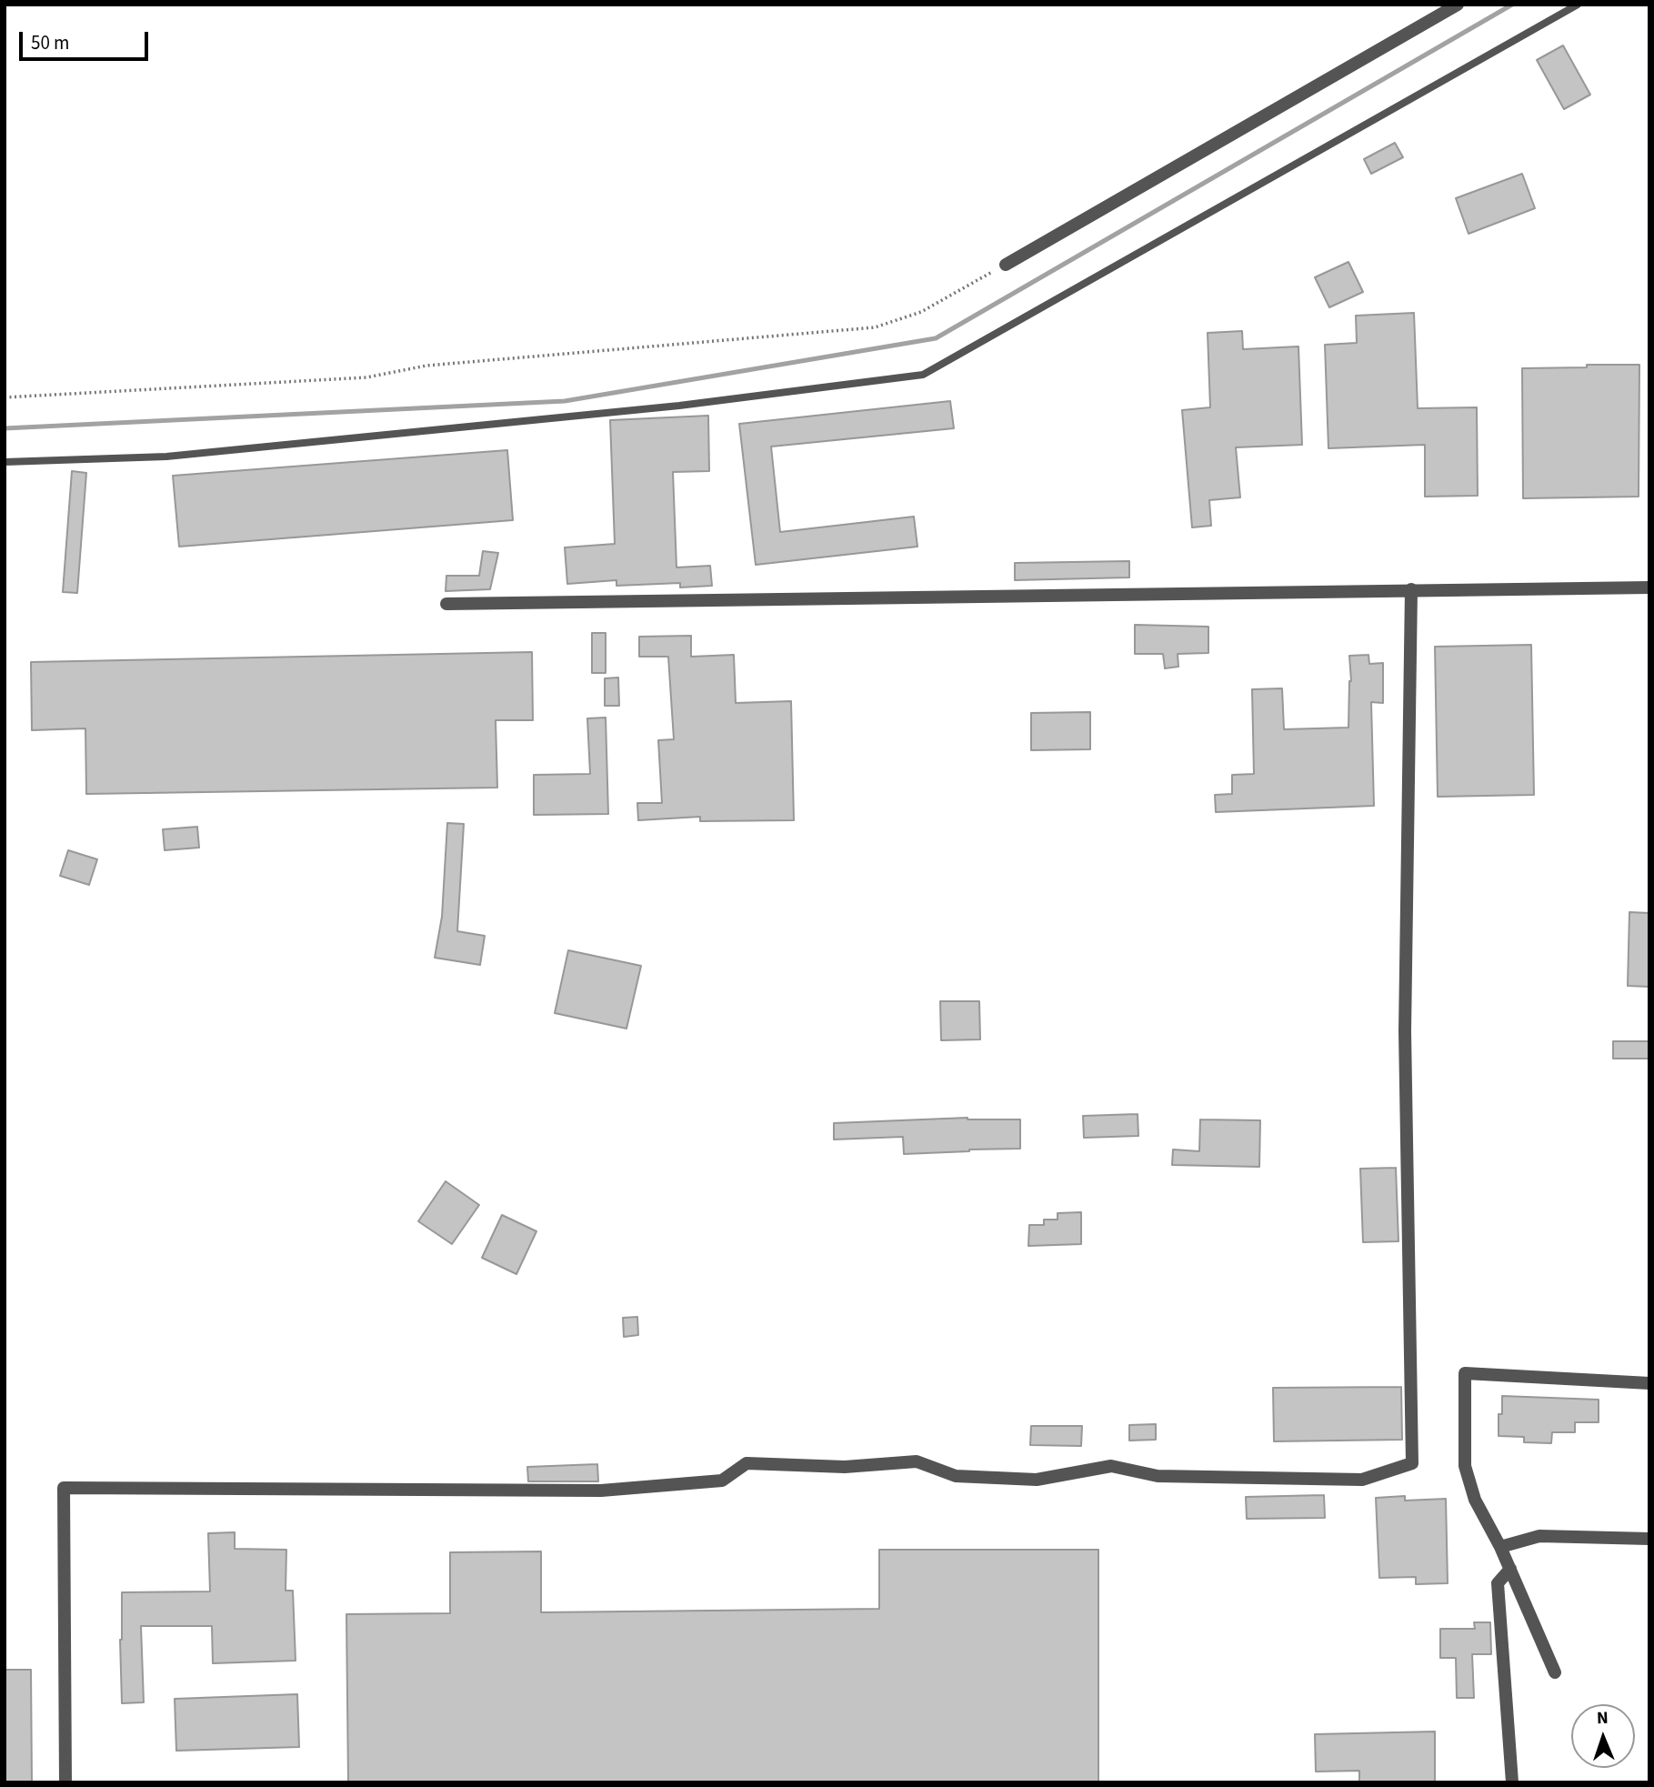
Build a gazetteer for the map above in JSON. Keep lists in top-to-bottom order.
{
  "scale_bar": "50 m",
  "north": "top"
}
